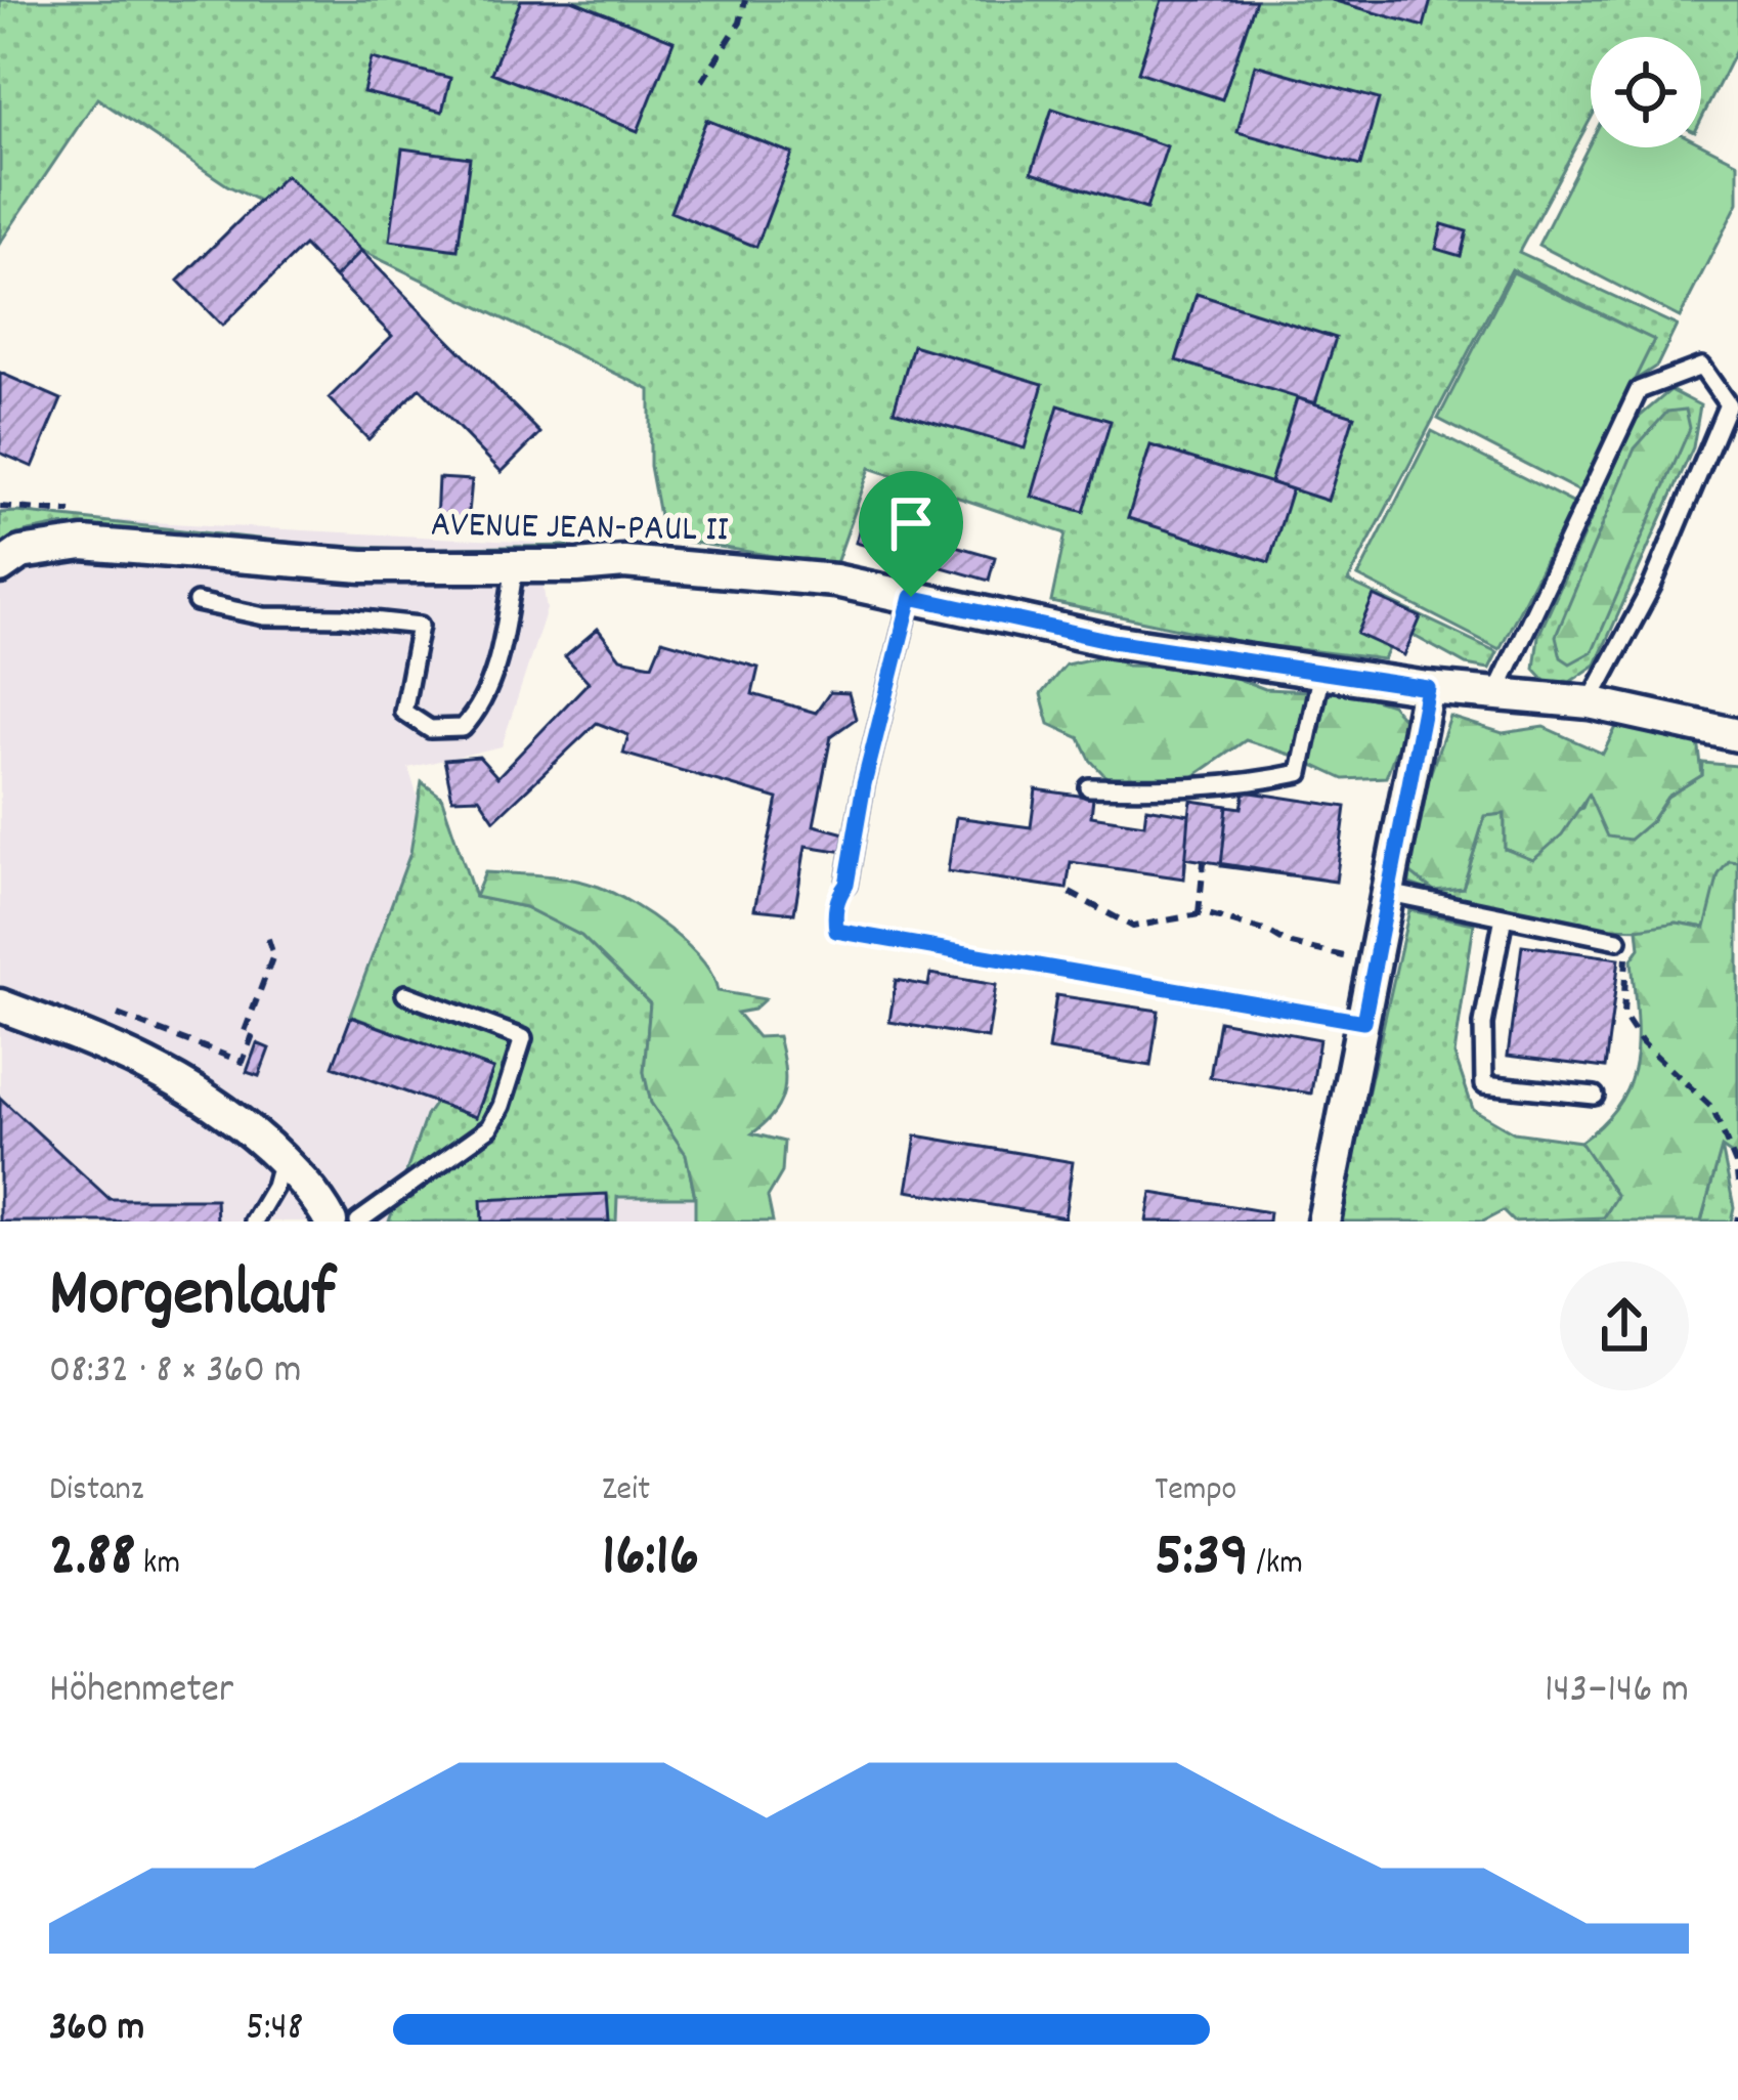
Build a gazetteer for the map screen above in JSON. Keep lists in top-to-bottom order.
{
  "streets": {
    "street": ["AVENUE JEAN-PAUL II"]
  },
  "page": {
    "heading": ["Morgenlauf", "08:32 · 8 × 360 m"],
    "stats": [
      ["Distanz", "2.88 km"],
      ["Zeit", "16:16"],
      ["Tempo", "5:39 /km"]
    ],
    "chart": ["Höhenmeter", "143–146 m"],
    "list": [
      {
        "name": "360 m",
        "note": "5:48"
      }
    ]
  }
}
